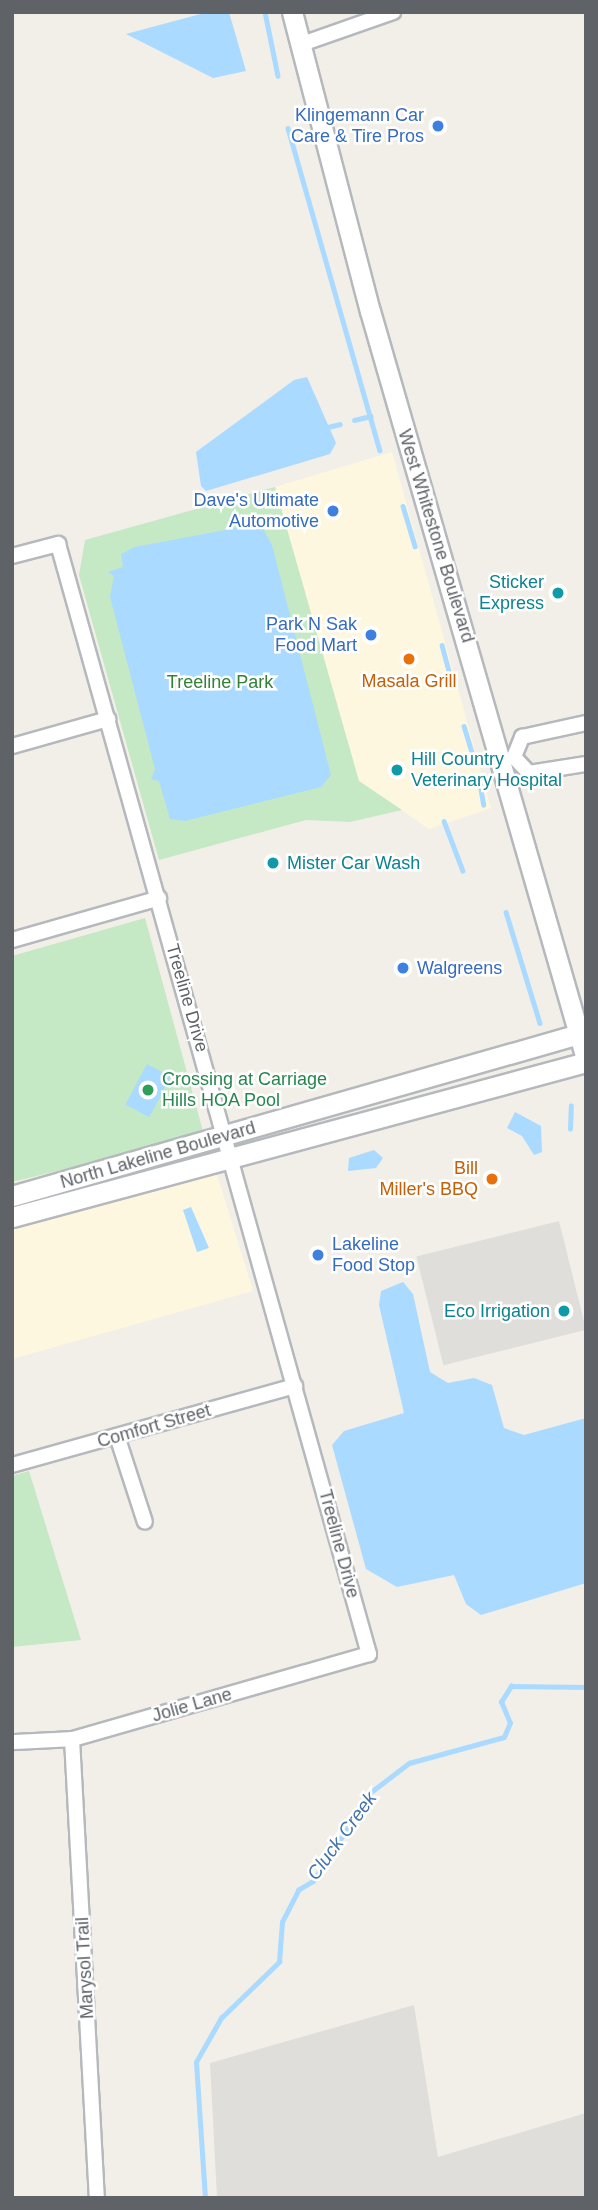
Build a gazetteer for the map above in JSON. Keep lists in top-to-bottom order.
{
  "streets": {
    "main road": ["West Whitestone Boulevard", "North Lakeline Boulevard"],
    "street": [
      "Treeline Drive",
      "Comfort Street",
      "Jolie Lane",
      "Marysol Trail"
    ]
  },
  "crossings": [
    ["West Whitestone Boulevard", "North Lakeline Boulevard"],
    ["Treeline Drive", "North Lakeline Boulevard"],
    ["Treeline Drive", "Comfort Street"],
    ["Treeline Drive", "Jolie Lane"],
    ["Jolie Lane", "Marysol Trail"]
  ],
  "water": ["Cluck Creek"],
  "parks": ["Treeline Park"],
  "places": [
    "Klingemann Car Care & Tire Pros",
    "Dave's Ultimate Automotive",
    "Sticker Express",
    "Park N Sak Food Mart",
    "Masala Grill",
    "Hill Country Veterinary Hospital",
    "Mister Car Wash",
    "Walgreens",
    "Crossing at Carriage Hills HOA Pool",
    "Bill Miller's BBQ",
    "Lakeline Food Stop",
    "Eco Irrigation"
  ]
}
